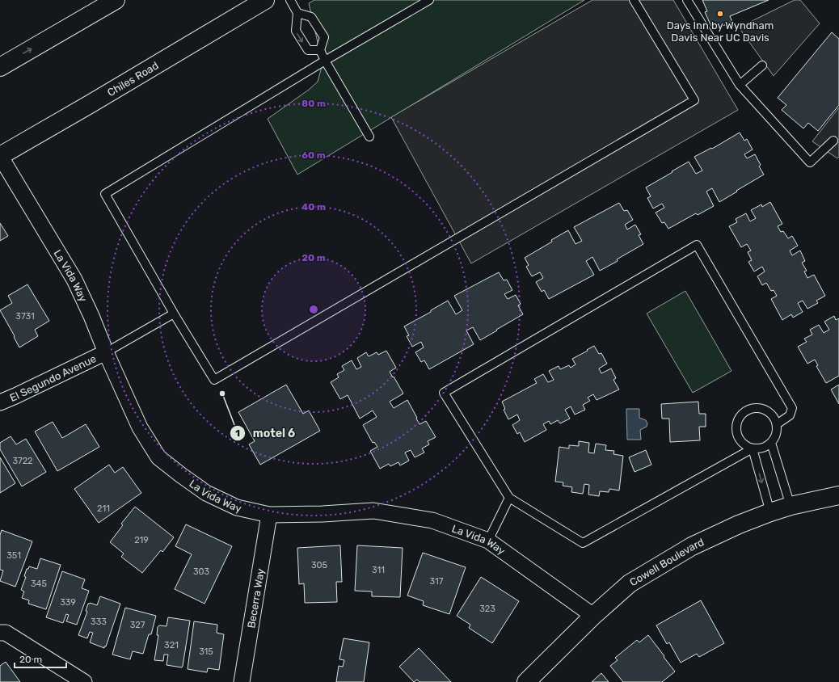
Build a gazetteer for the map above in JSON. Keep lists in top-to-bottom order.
{
  "streets": {
    "main road": ["Chiles Road", "Cowell Boulevard"],
    "street": ["La Vida Way", "El Segundo Avenue", "Becerra Way"]
  },
  "crossings": [
    ["Chiles Road", "La Vida Way"],
    ["La Vida Way", "El Segundo Avenue"],
    ["La Vida Way", "Cowell Boulevard"],
    ["La Vida Way", "Becerra Way"]
  ],
  "places": ["Days Inn by Wyndham Davis Near UC Davis", "motel 6"],
  "house_numbers": [
    "3731",
    "3722",
    "211",
    "219",
    "351",
    "305",
    "311",
    "303",
    "317",
    "345",
    "339",
    "323",
    "333",
    "327",
    "321",
    "315"
  ],
  "scale_bar": "20 m",
  "rings": [
    "80 m",
    "60 m",
    "40 m",
    "20 m"
  ]
}
